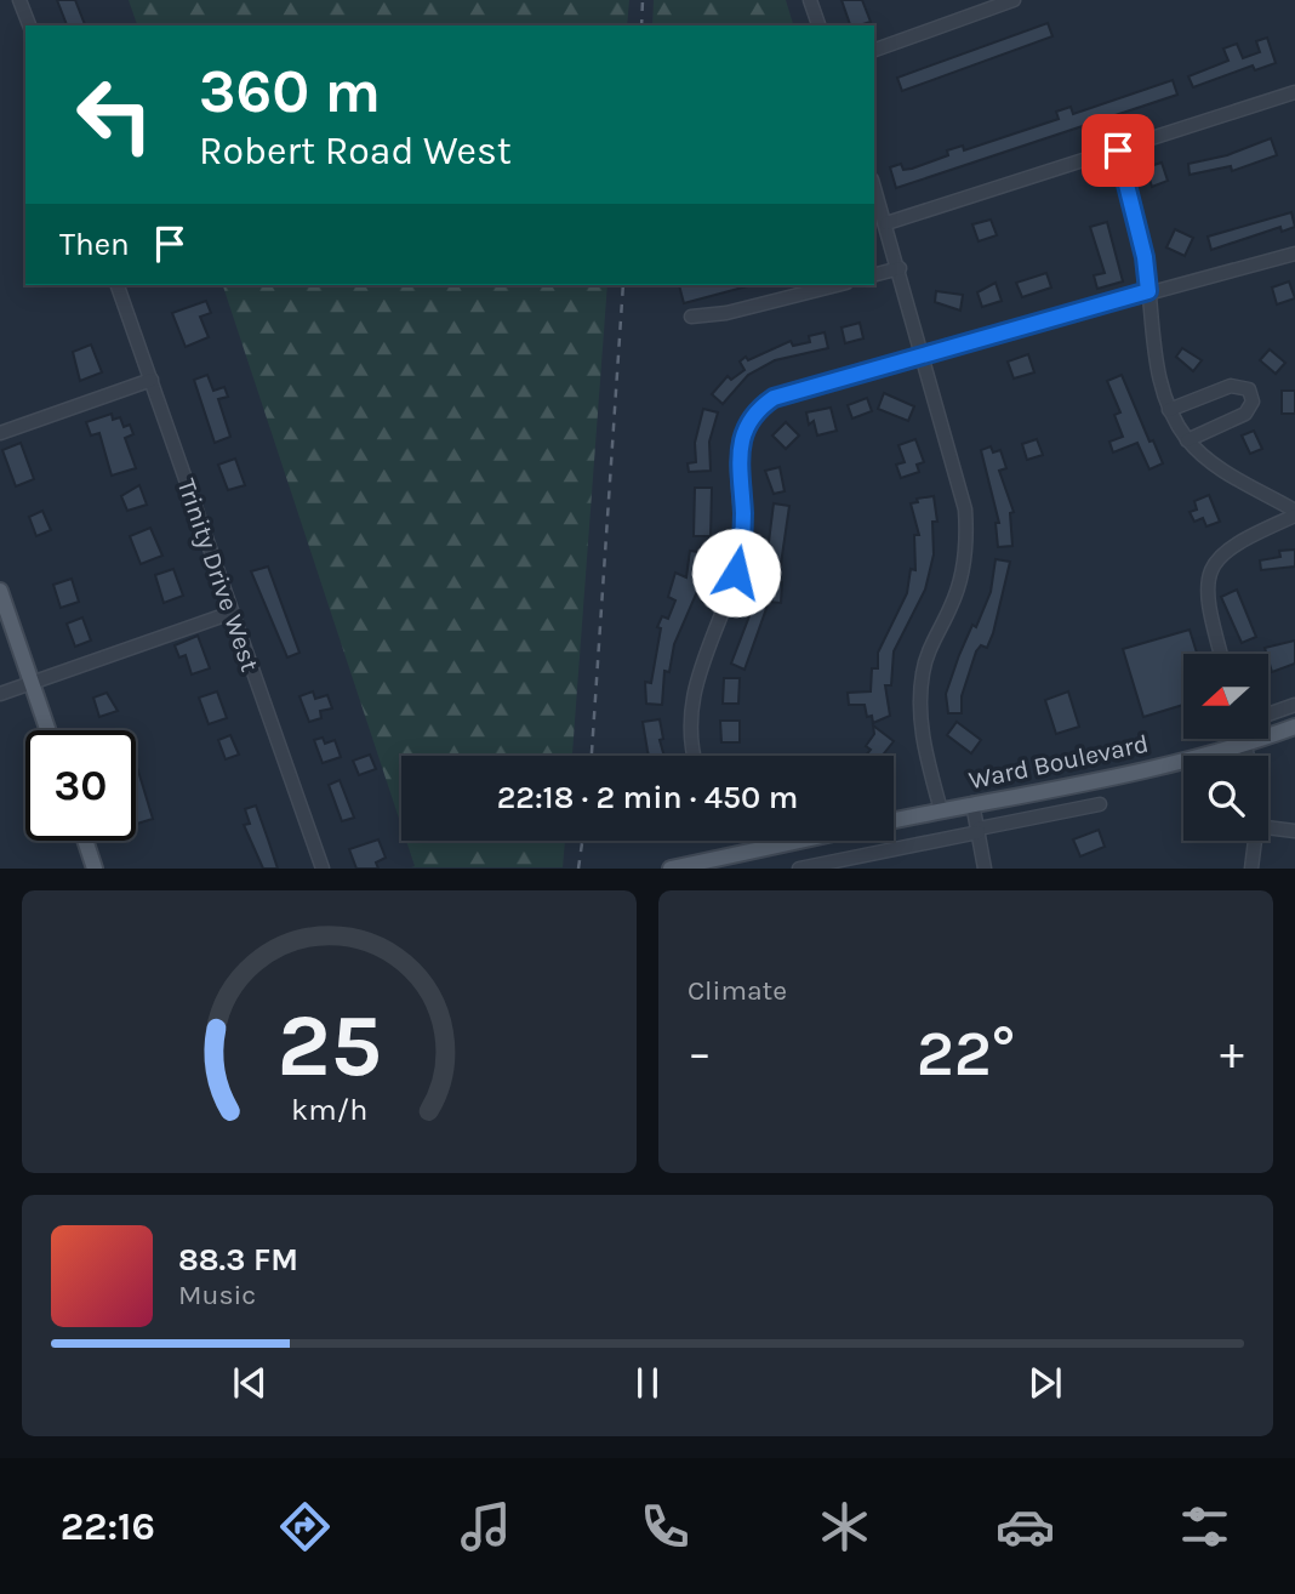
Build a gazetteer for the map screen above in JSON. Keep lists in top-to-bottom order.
{
  "streets": {
    "main road": ["Ward Boulevard"],
    "street": ["Trinity Drive West"]
  },
  "north": "left",
  "page": {
    "turn": ["360 m", "Robert Road West"],
    "then": "Then",
    "limit": "30",
    "trip": "22:18 · 2 min · 450 m",
    "tile": "Climate",
    "heat": ["−", "22°", "+"],
    "song": ["88.3 FM", "Music"],
    "tabs": "22:16",
    "gauge": ["25", "km/h"]
  }
}
